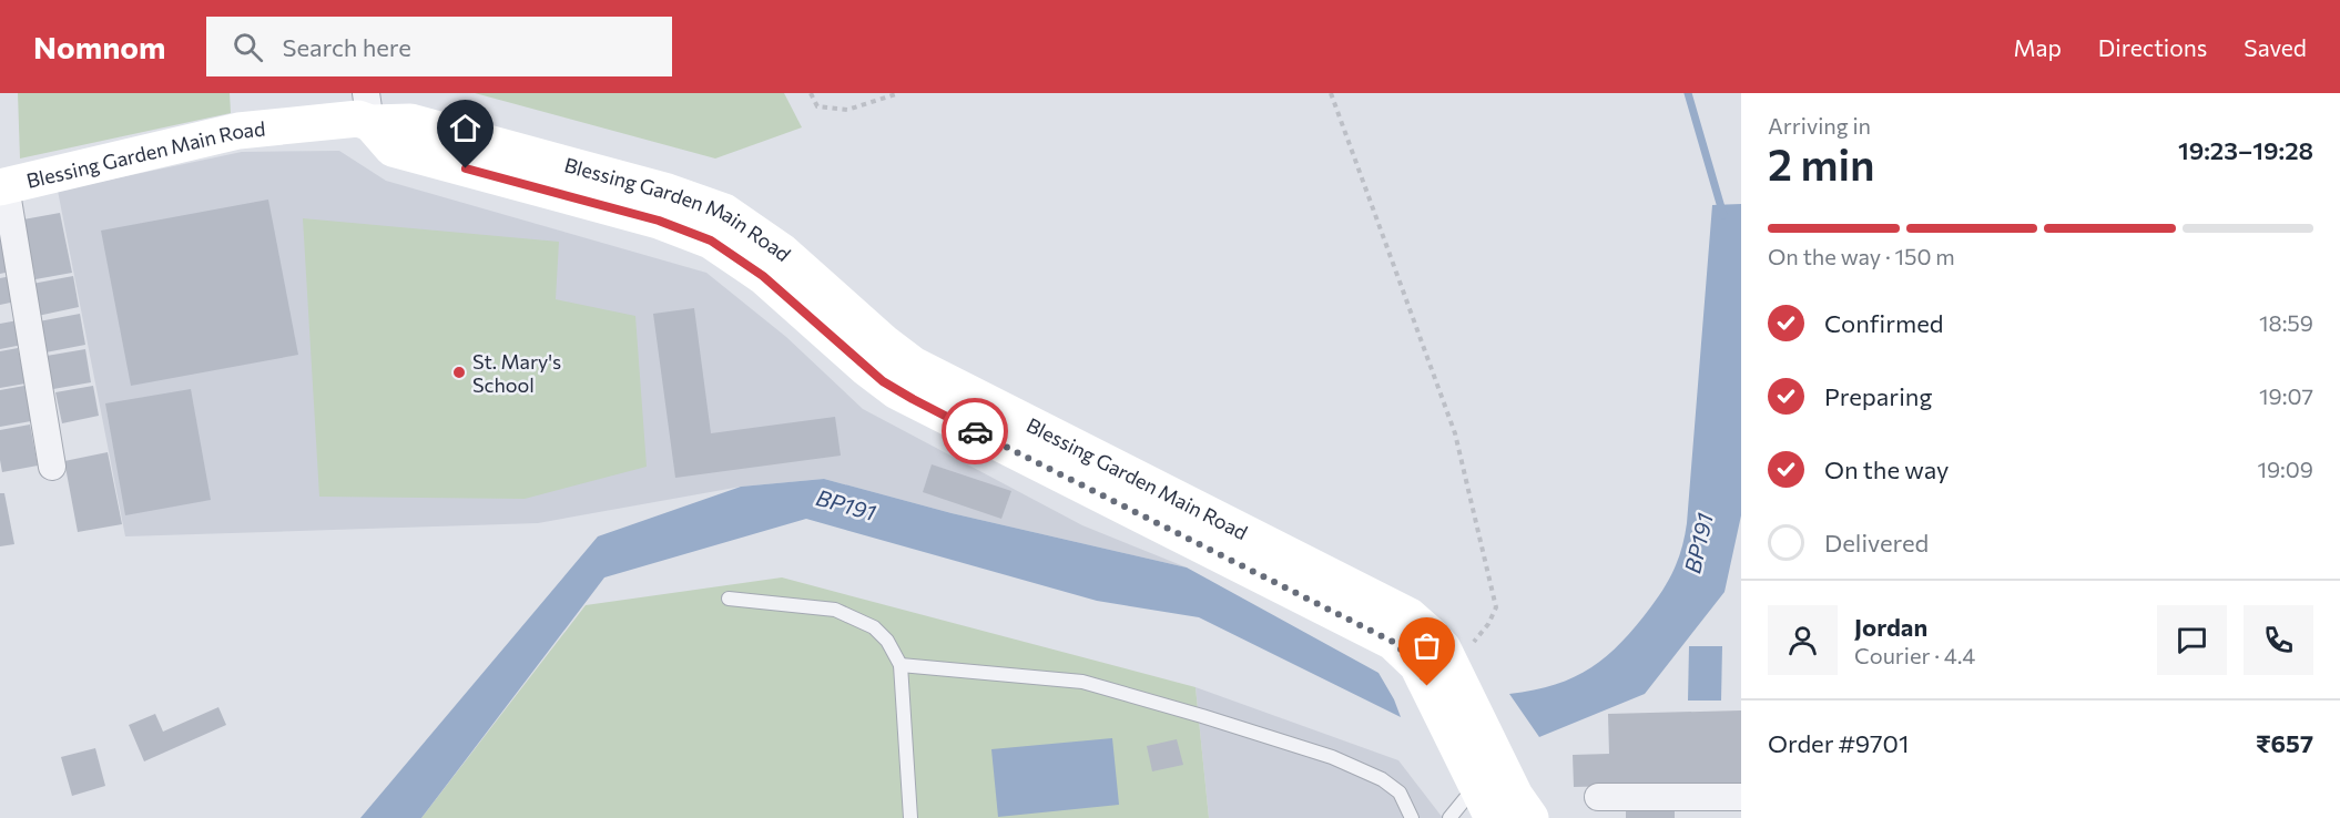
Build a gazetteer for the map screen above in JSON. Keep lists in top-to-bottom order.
{
  "streets": {
    "main road": ["Blessing Garden Main Road"]
  },
  "water": ["BP191"],
  "places": ["St. Mary's School"],
  "page": {
    "header": "Nomnom",
    "search": "Search here",
    "nav": ["Map", "Directions", "Saved"],
    "heading": ["2 min", "Arriving in", "19:23–19:28"],
    "panel": [
      "Jordan",
      "Courier · 4.4",
      "Order #9701",
      "₹657"
    ],
    "bar": "On the way · 150 m",
    "list": [
      ["Confirmed", "18:59"],
      ["Preparing", "19:07"],
      ["On the way", "19:09"],
      "Delivered"
    ]
  }
}
